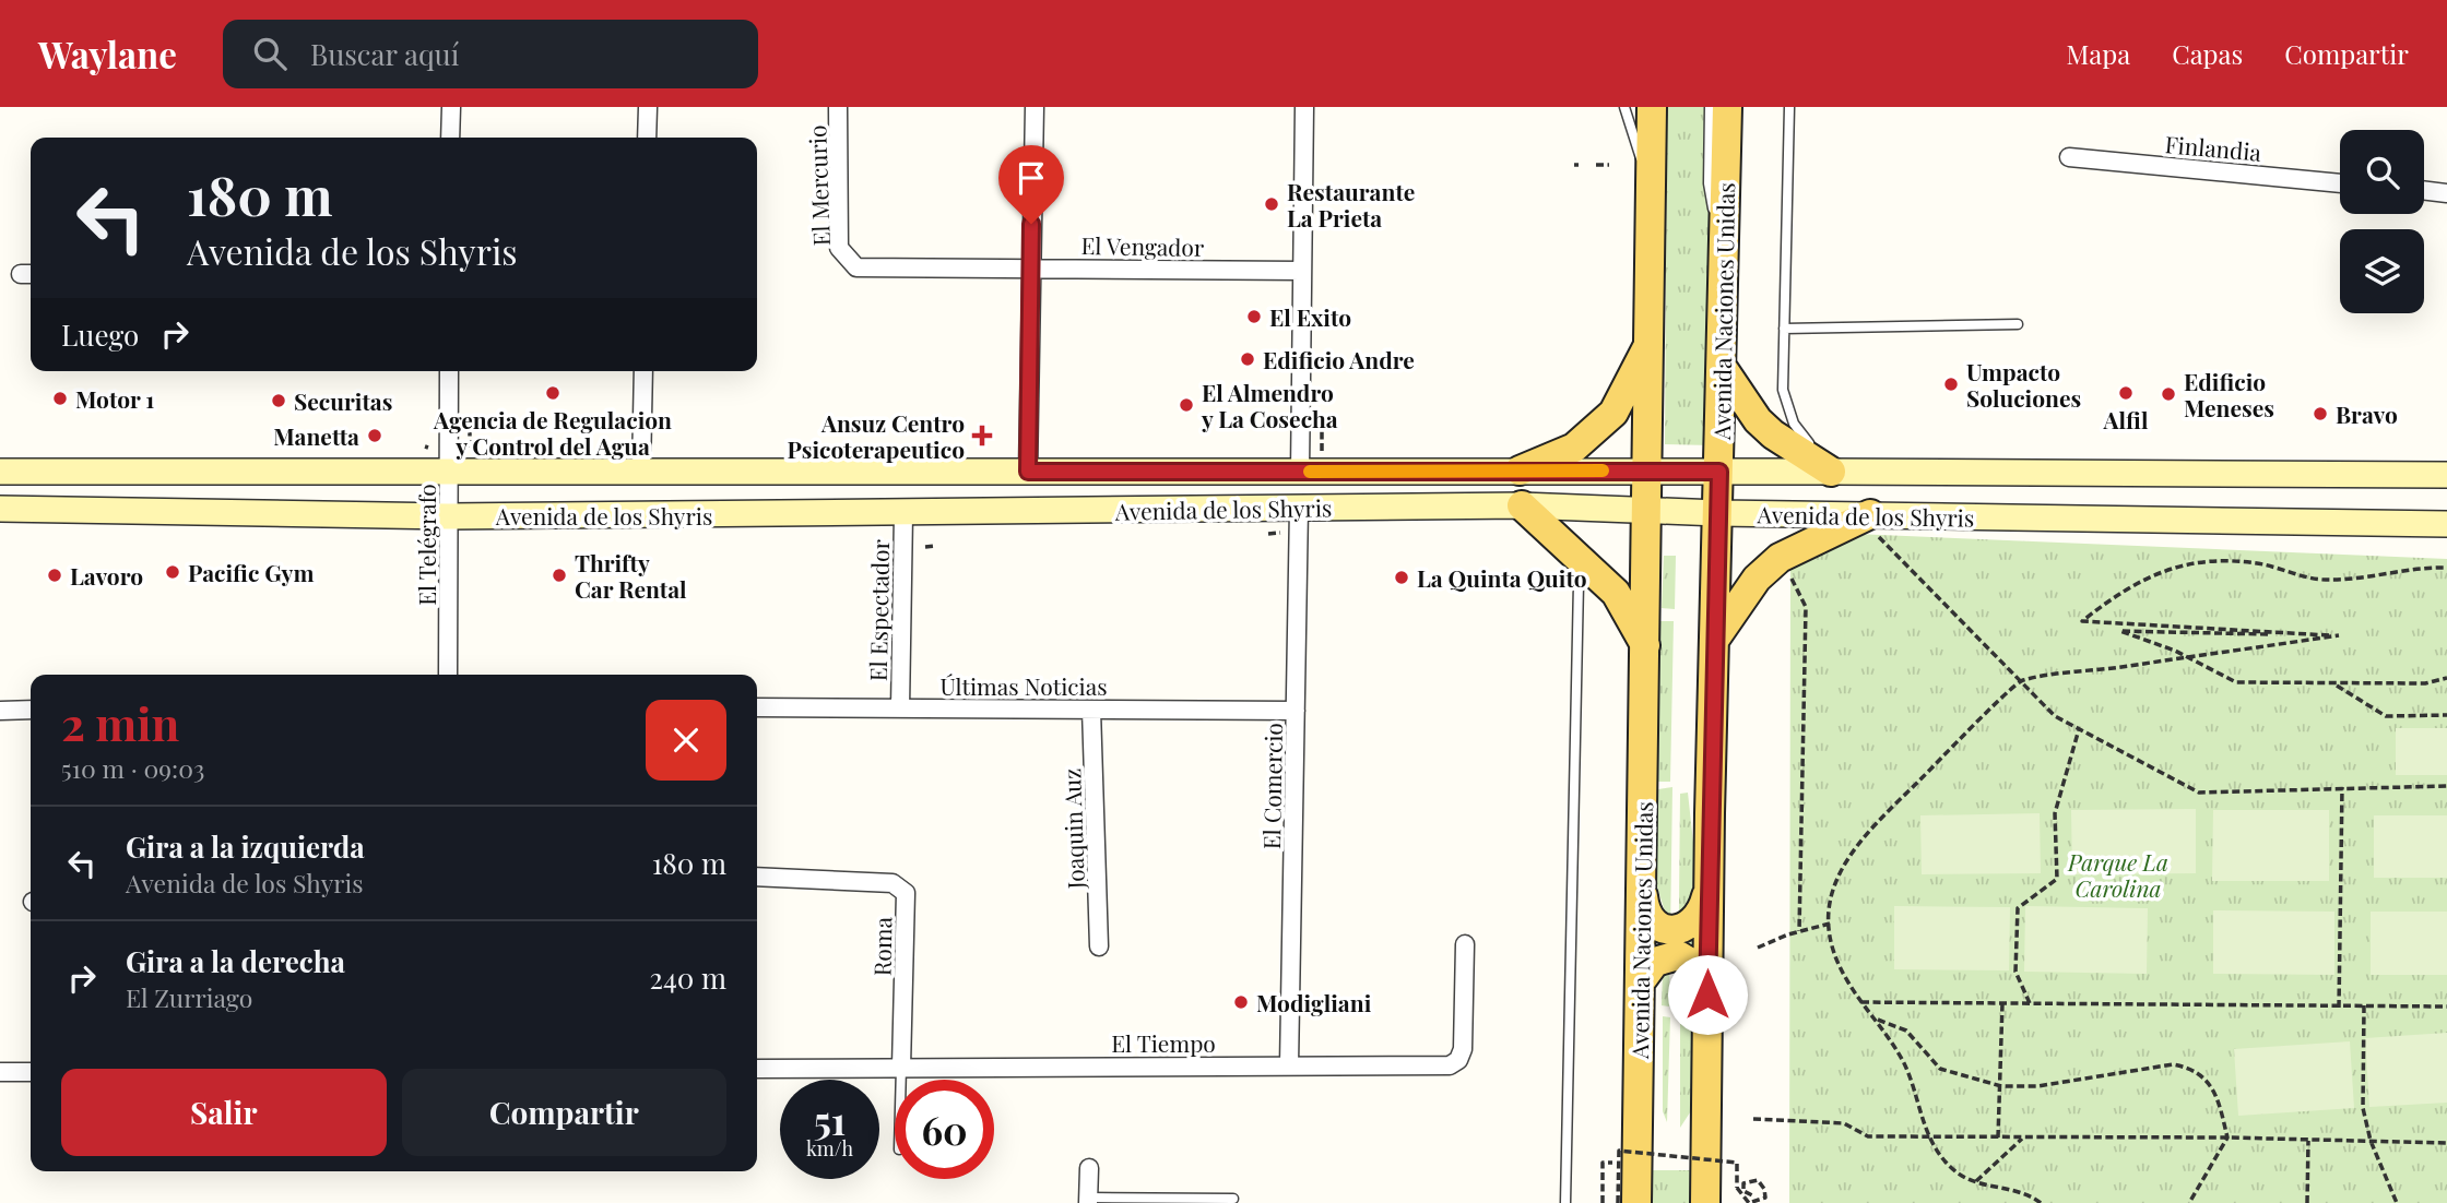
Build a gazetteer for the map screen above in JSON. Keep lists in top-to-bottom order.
{
  "streets": {
    "main road": ["Avenida Naciones Unidas", "Avenida de los Shyris"],
    "street": [
      "Finlandia",
      "El Mercurio",
      "El Vengador",
      "El Telégrafo",
      "El Espectador",
      "Últimas Noticias",
      "El Comercio",
      "Joaquin Auz",
      "Roma",
      "El Tiempo"
    ]
  },
  "crossings": [
    ["El Mercurio", "El Vengador"],
    ["Avenida Naciones Unidas", "Avenida de los Shyris"],
    ["Avenida de los Shyris", "El Telégrafo"],
    ["Avenida de los Shyris", "El Espectador"],
    ["Avenida de los Shyris", "El Comercio"],
    ["El Espectador", "Últimas Noticias"],
    ["Últimas Noticias", "El Comercio"],
    ["Últimas Noticias", "Joaquin Auz"],
    ["El Comercio", "El Tiempo"],
    ["Roma", "El Tiempo"]
  ],
  "parks": ["Parque La Carolina"],
  "places": {
    "other": [
      "Restaurante La Prieta",
      "El Exito",
      "Edificio Andre",
      "Umpacto Soluciones",
      "Agencia de Regulacion y Control del Agua",
      "Alfil",
      "Edificio Meneses",
      "Motor 1",
      "Securitas",
      "El Almendro y La Cosecha",
      "Bravo",
      "Manetta",
      "Pacific Gym",
      "Lavoro",
      "Thrifty Car Rental",
      "La Quinta Quito",
      "Modigliani"
    ],
    "health": ["Ansuz Centro Psicoterapeutico"]
  },
  "page": {
    "header": "Waylane",
    "search": "Buscar aquí",
    "nav": ["Mapa", "Capas", "Compartir"],
    "turn": ["180 m", "Avenida de los Shyris"],
    "then": "Luego",
    "heading": ["2 min", "510 m · 09:03"],
    "list": [
      {
        "name": "Gira a la izquierda",
        "note": "Avenida de los Shyris",
        "value": "180 m"
      },
      {
        "name": "Gira a la derecha",
        "note": "El Zurriago",
        "value": "240 m"
      }
    ],
    "buttons": ["Salir", "Compartir"],
    "speed": "51 km/h",
    "limit": "60"
  }
}
